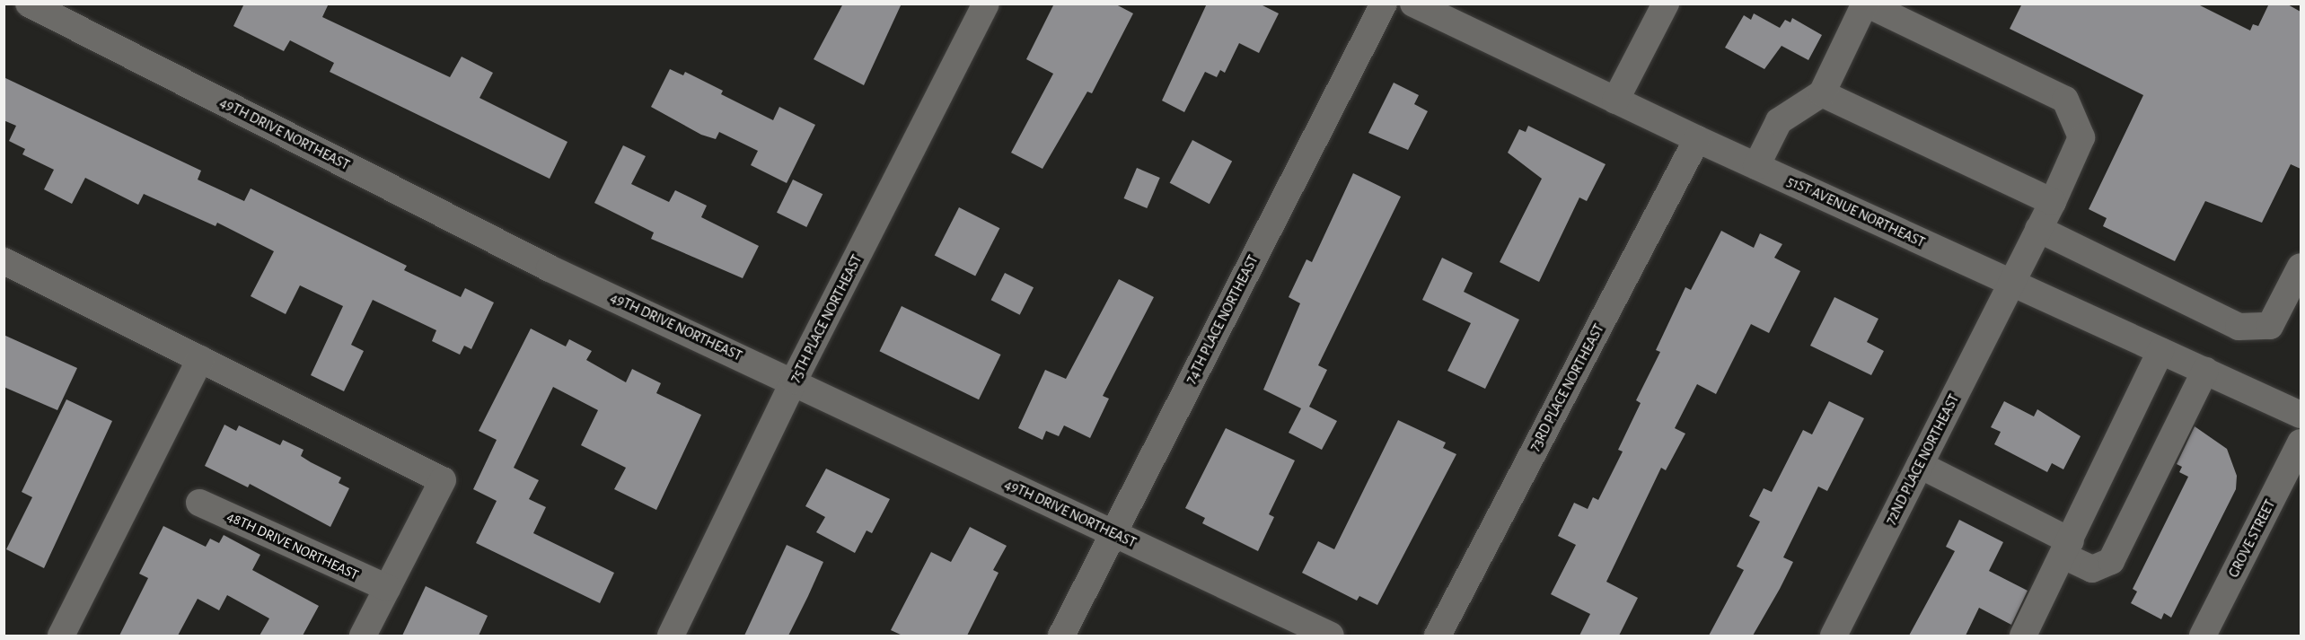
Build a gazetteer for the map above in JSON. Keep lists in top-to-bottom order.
{
  "streets": {
    "street": [
      "49TH DRIVE NORTHEAST",
      "51ST AVENUE NORTHEAST",
      "75TH PLACE NORTHEAST",
      "74TH PLACE NORTHEAST",
      "73RD PLACE NORTHEAST",
      "72ND PLACE NORTHEAST",
      "GROVE STREET",
      "48TH DRIVE NORTHEAST"
    ]
  },
  "crossings": [
    ["49TH DRIVE NORTHEAST", "75TH PLACE NORTHEAST"],
    ["49TH DRIVE NORTHEAST", "74TH PLACE NORTHEAST"],
    ["51ST AVENUE NORTHEAST", "73RD PLACE NORTHEAST"],
    ["51ST AVENUE NORTHEAST", "72ND PLACE NORTHEAST"]
  ]
}
